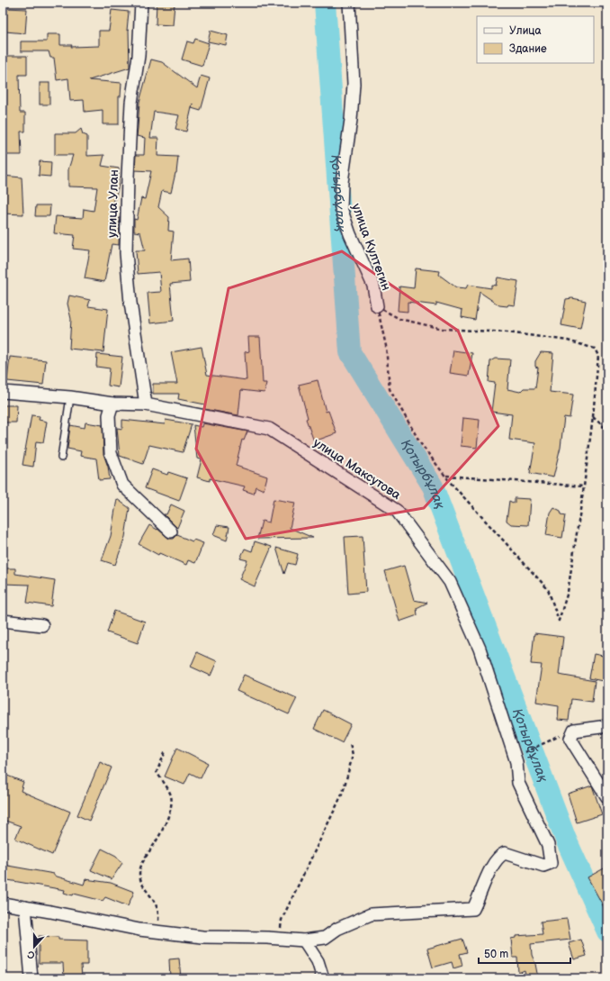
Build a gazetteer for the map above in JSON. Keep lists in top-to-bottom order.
{
  "streets": {
    "street": ["улица Улан", "улица Култегин", "улица Максутова"]
  },
  "crossings": [
    ["улица Улан", "улица Максутова"]
  ],
  "water": ["Қотырбұлақ"],
  "legend": ["Улица", "Здание"],
  "scale_bar": "50 m",
  "north": "bottom"
}
